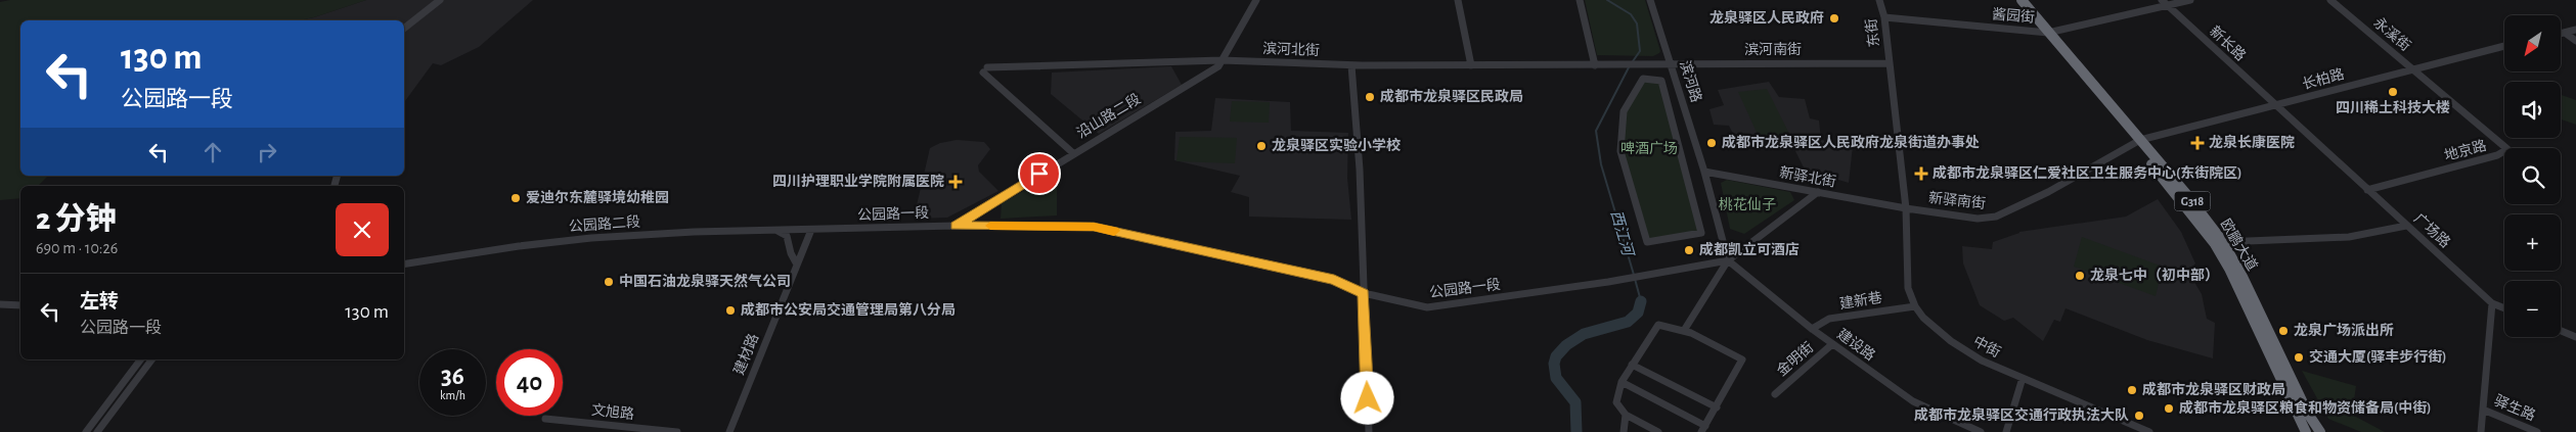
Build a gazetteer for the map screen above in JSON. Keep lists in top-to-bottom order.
{
  "streets": {
    "highway": ["G318", "欧鹏大道"],
    "street": [
      "酱园街",
      "东街",
      "永溪街",
      "新长路",
      "滨河北街",
      "滨河南街",
      "长柏路",
      "滨河路",
      "沿山路二段",
      "地京路",
      "新驿北街",
      "新驿南街",
      "公园路一段",
      "公园路二段",
      "广场路",
      "建新巷",
      "建设路",
      "中街",
      "建材路",
      "金明街",
      "驿生路",
      "文旭路"
    ]
  },
  "crossings": [
    ["酱园街", "东街"],
    ["酱园街", "新长路"],
    ["酱园街", "欧鹏大道"],
    ["东街", "滨河南街"],
    ["东街", "新驿北街"],
    ["东街", "新驿南街"],
    ["东街", "中街"],
    ["永溪街", "长柏路"],
    ["永溪街", "地京路"],
    ["新长路", "长柏路"],
    ["新长路", "广场路"],
    ["滨河北街", "滨河南街"],
    ["滨河北街", "沿山路二段"],
    ["滨河南街", "滨河路"],
    ["长柏路", "地京路"],
    ["长柏路", "新驿南街"],
    ["长柏路", "广场路"],
    ["长柏路", "欧鹏大道"],
    ["滨河路", "新驿北街"],
    ["滨河路", "公园路一段"],
    ["滨河路", "建设路"],
    ["沿山路二段", "公园路一段"],
    ["地京路", "广场路"],
    ["新驿北街", "新驿南街"],
    ["新驿北街", "中街"],
    ["新驿南街", "欧鹏大道"],
    ["新驿南街", "中街"],
    ["公园路一段", "公园路二段"],
    ["公园路一段", "建设路"],
    ["公园路一段", "建材路"],
    ["公园路二段", "建材路"],
    ["建新巷", "建设路"],
    ["建新巷", "中街"],
    ["建设路", "金明街"]
  ],
  "water": ["西江河"],
  "parks": ["啤酒广场", "桃花仙子"],
  "places": {
    "other": [
      "龙泉驿区人民政府",
      "四川稀土科技大楼",
      "成都市龙泉驿区民政局",
      "成都市龙泉驿区人民政府龙泉街道办事处",
      "龙泉驿区实验小学校",
      "爱迪尔东麓驿境幼稚园",
      "成都凯立可酒店",
      "龙泉七中（初中部）",
      "中国石油龙泉驿天然气公司",
      "成都市公安局交通管理局第八分局",
      "龙泉广场派出所",
      "交通大厦(驿丰步行街)",
      "成都市龙泉驿区财政局",
      "成都市龙泉驿区粮食和物资储备局(中街)",
      "成都市龙泉驿区交通行政执法大队"
    ],
    "health": ["龙泉长康医院", "成都市龙泉驿区仁爱社区卫生服务中心(东街院区)", "四川护理职业学院附属医院"]
  },
  "north": "bottom left",
  "page": {
    "map_buttons": ["+", "−"],
    "turn": ["130 m", "公园路一段"],
    "heading": ["2 分钟", "690 m · 10:26"],
    "list": [
      {
        "name": "左转",
        "note": "公园路一段",
        "value": "130 m"
      }
    ],
    "speed": "36 km/h",
    "limit": "40"
  }
}
